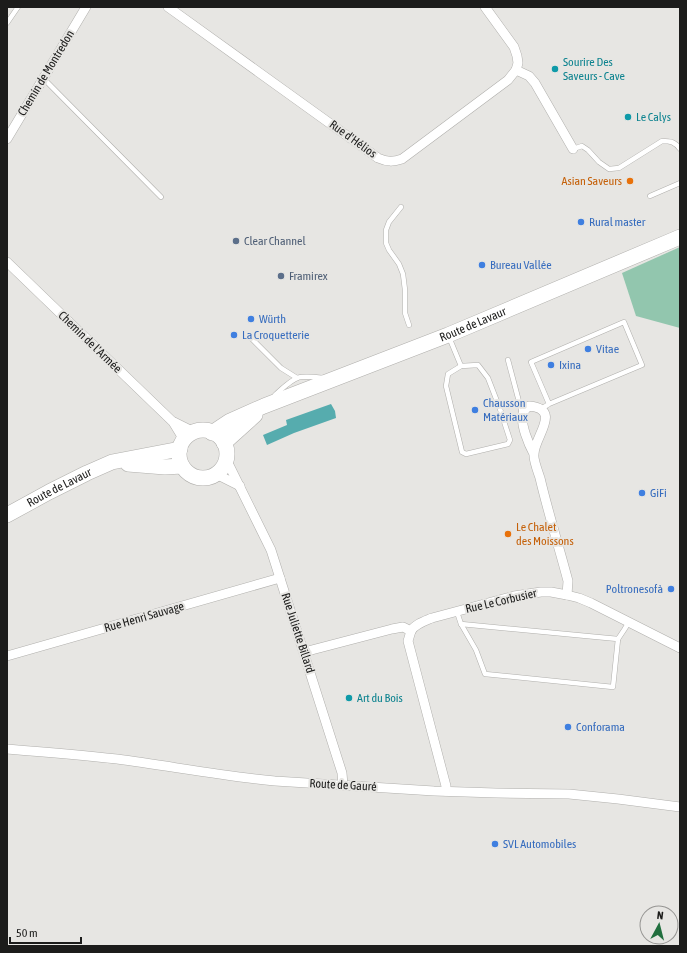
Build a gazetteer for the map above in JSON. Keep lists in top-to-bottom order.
{
  "streets": {
    "main road": ["Route de Lavaur"],
    "street": [
      "Chemin de Montredon",
      "Rue d'Hélios",
      "Chemin de l'Armée",
      "Rue Le Corbusier",
      "Rue Henri Sauvage",
      "Rue Juliette Billard",
      "Route de Gauré"
    ]
  },
  "crossings": [
    ["Route de Lavaur", "Chemin de l'Armée"],
    ["Route de Lavaur", "Rue Juliette Billard"],
    ["Chemin de l'Armée", "Rue Juliette Billard"],
    ["Rue Henri Sauvage", "Rue Juliette Billard"],
    ["Rue Juliette Billard", "Route de Gauré"]
  ],
  "places": [
    "Sourire Des Saveurs - Cave",
    "Le Calys",
    "Asian Saveurs",
    "Rural master",
    "Clear Channel",
    "Bureau Vallée",
    "Framirex",
    "Würth",
    "La Croquetterie",
    "Vitae",
    "Ixina",
    "Chausson Matériaux",
    "GiFi",
    "Le Chalet des Moissons",
    "Poltronesofà",
    "Art du Bois",
    "Conforama",
    "SVL Automobiles"
  ],
  "scale_bar": "50 m",
  "north": "top"
}
